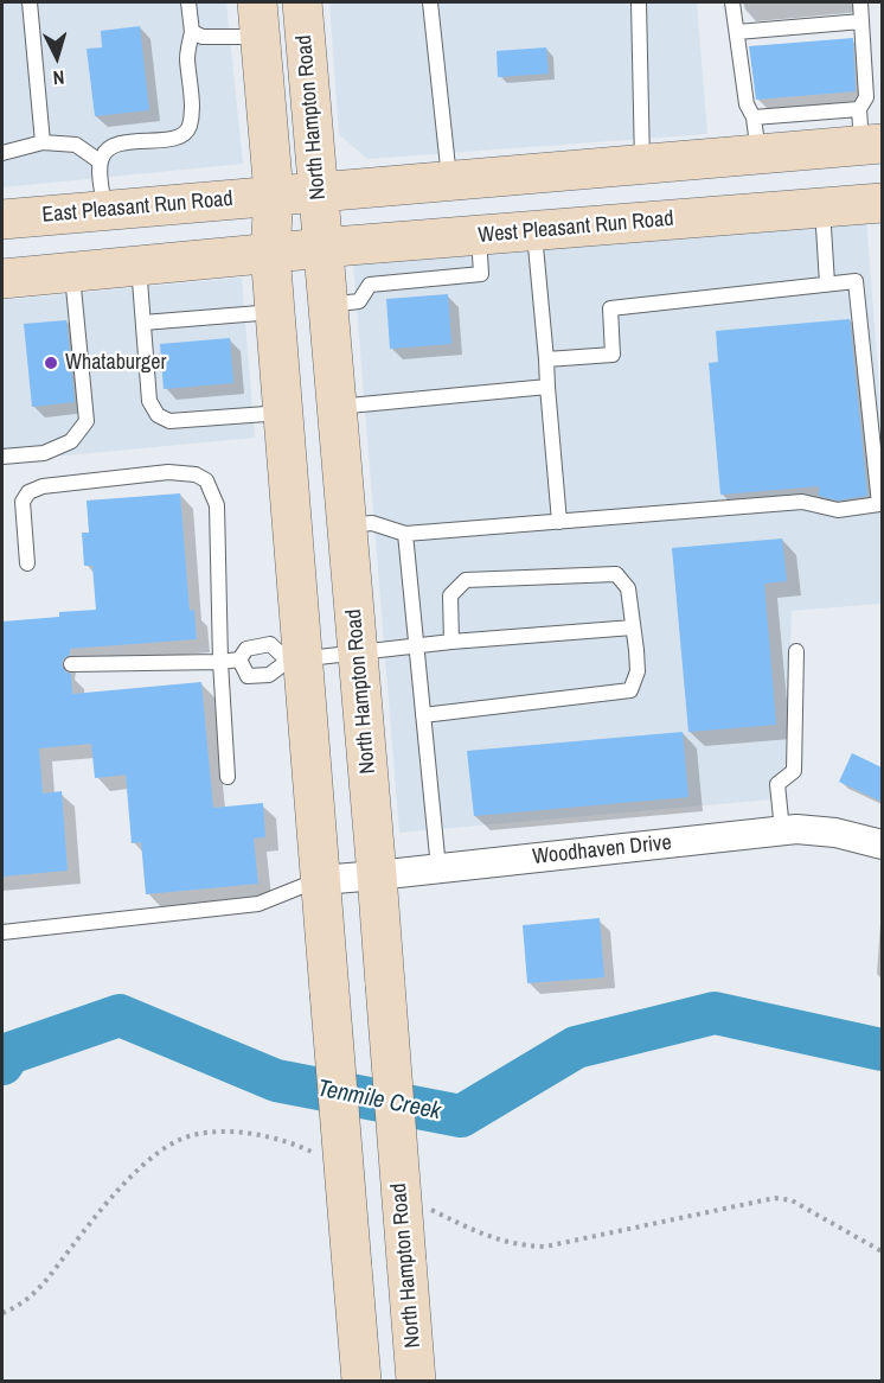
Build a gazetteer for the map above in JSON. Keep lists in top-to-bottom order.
{
  "streets": {
    "main road": ["North Hampton Road", "East Pleasant Run Road", "West Pleasant Run Road"],
    "street": ["Woodhaven Drive"]
  },
  "crossings": [
    ["North Hampton Road", "East Pleasant Run Road"],
    ["North Hampton Road", "West Pleasant Run Road"],
    ["North Hampton Road", "Woodhaven Drive"]
  ],
  "water": ["Tenmile Creek"],
  "places": ["Whataburger"],
  "north": "bottom"
}
